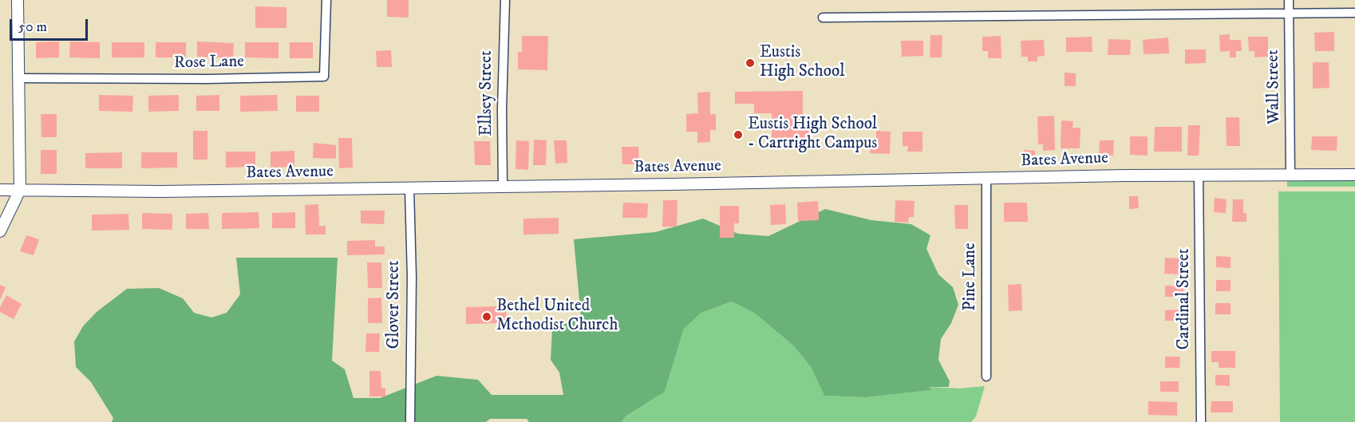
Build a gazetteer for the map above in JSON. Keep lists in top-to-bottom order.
{
  "streets": {
    "street": [
      "Rose Lane",
      "Wall Street",
      "Ellsey Street",
      "Bates Avenue",
      "Pine Lane",
      "Cardinal Street",
      "Glover Street"
    ]
  },
  "crossings": [
    ["Wall Street", "Bates Avenue"],
    ["Ellsey Street", "Bates Avenue"],
    ["Bates Avenue", "Pine Lane"],
    ["Bates Avenue", "Cardinal Street"],
    ["Bates Avenue", "Glover Street"]
  ],
  "places": ["Eustis High School", "Eustis High School - Cartright Campus", "Bethel United Methodist Church"],
  "scale_bar": "50 m"
}
